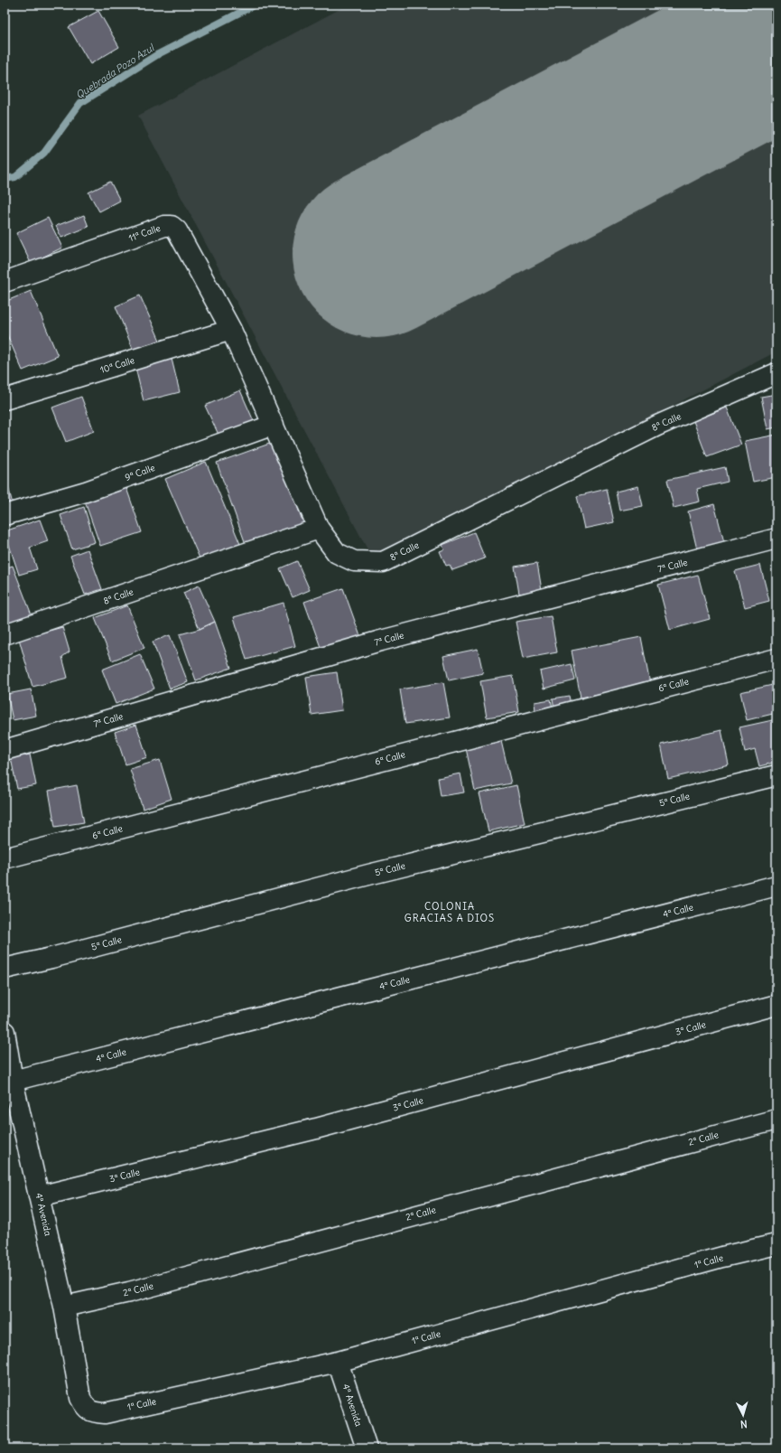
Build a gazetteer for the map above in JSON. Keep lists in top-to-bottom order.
{
  "streets": {
    "street": [
      "11ª Calle",
      "10ª Calle",
      "8ª Calle",
      "9ª Calle",
      "7ª Calle",
      "6ª Calle",
      "5ª Calle",
      "4ª Calle",
      "3ª Calle",
      "2ª Calle",
      "4ª Avenida",
      "1ª Calle"
    ]
  },
  "crossings": [
    ["11ª Calle", "10ª Calle"],
    ["4ª Calle", "4ª Avenida"],
    ["3ª Calle", "4ª Avenida"],
    ["2ª Calle", "4ª Avenida"],
    ["4ª Avenida", "1ª Calle"]
  ],
  "districts": ["COLONIA GRACIAS A DIOS"],
  "water": ["Quebrada Pozo Azul"],
  "north": "bottom"
}
